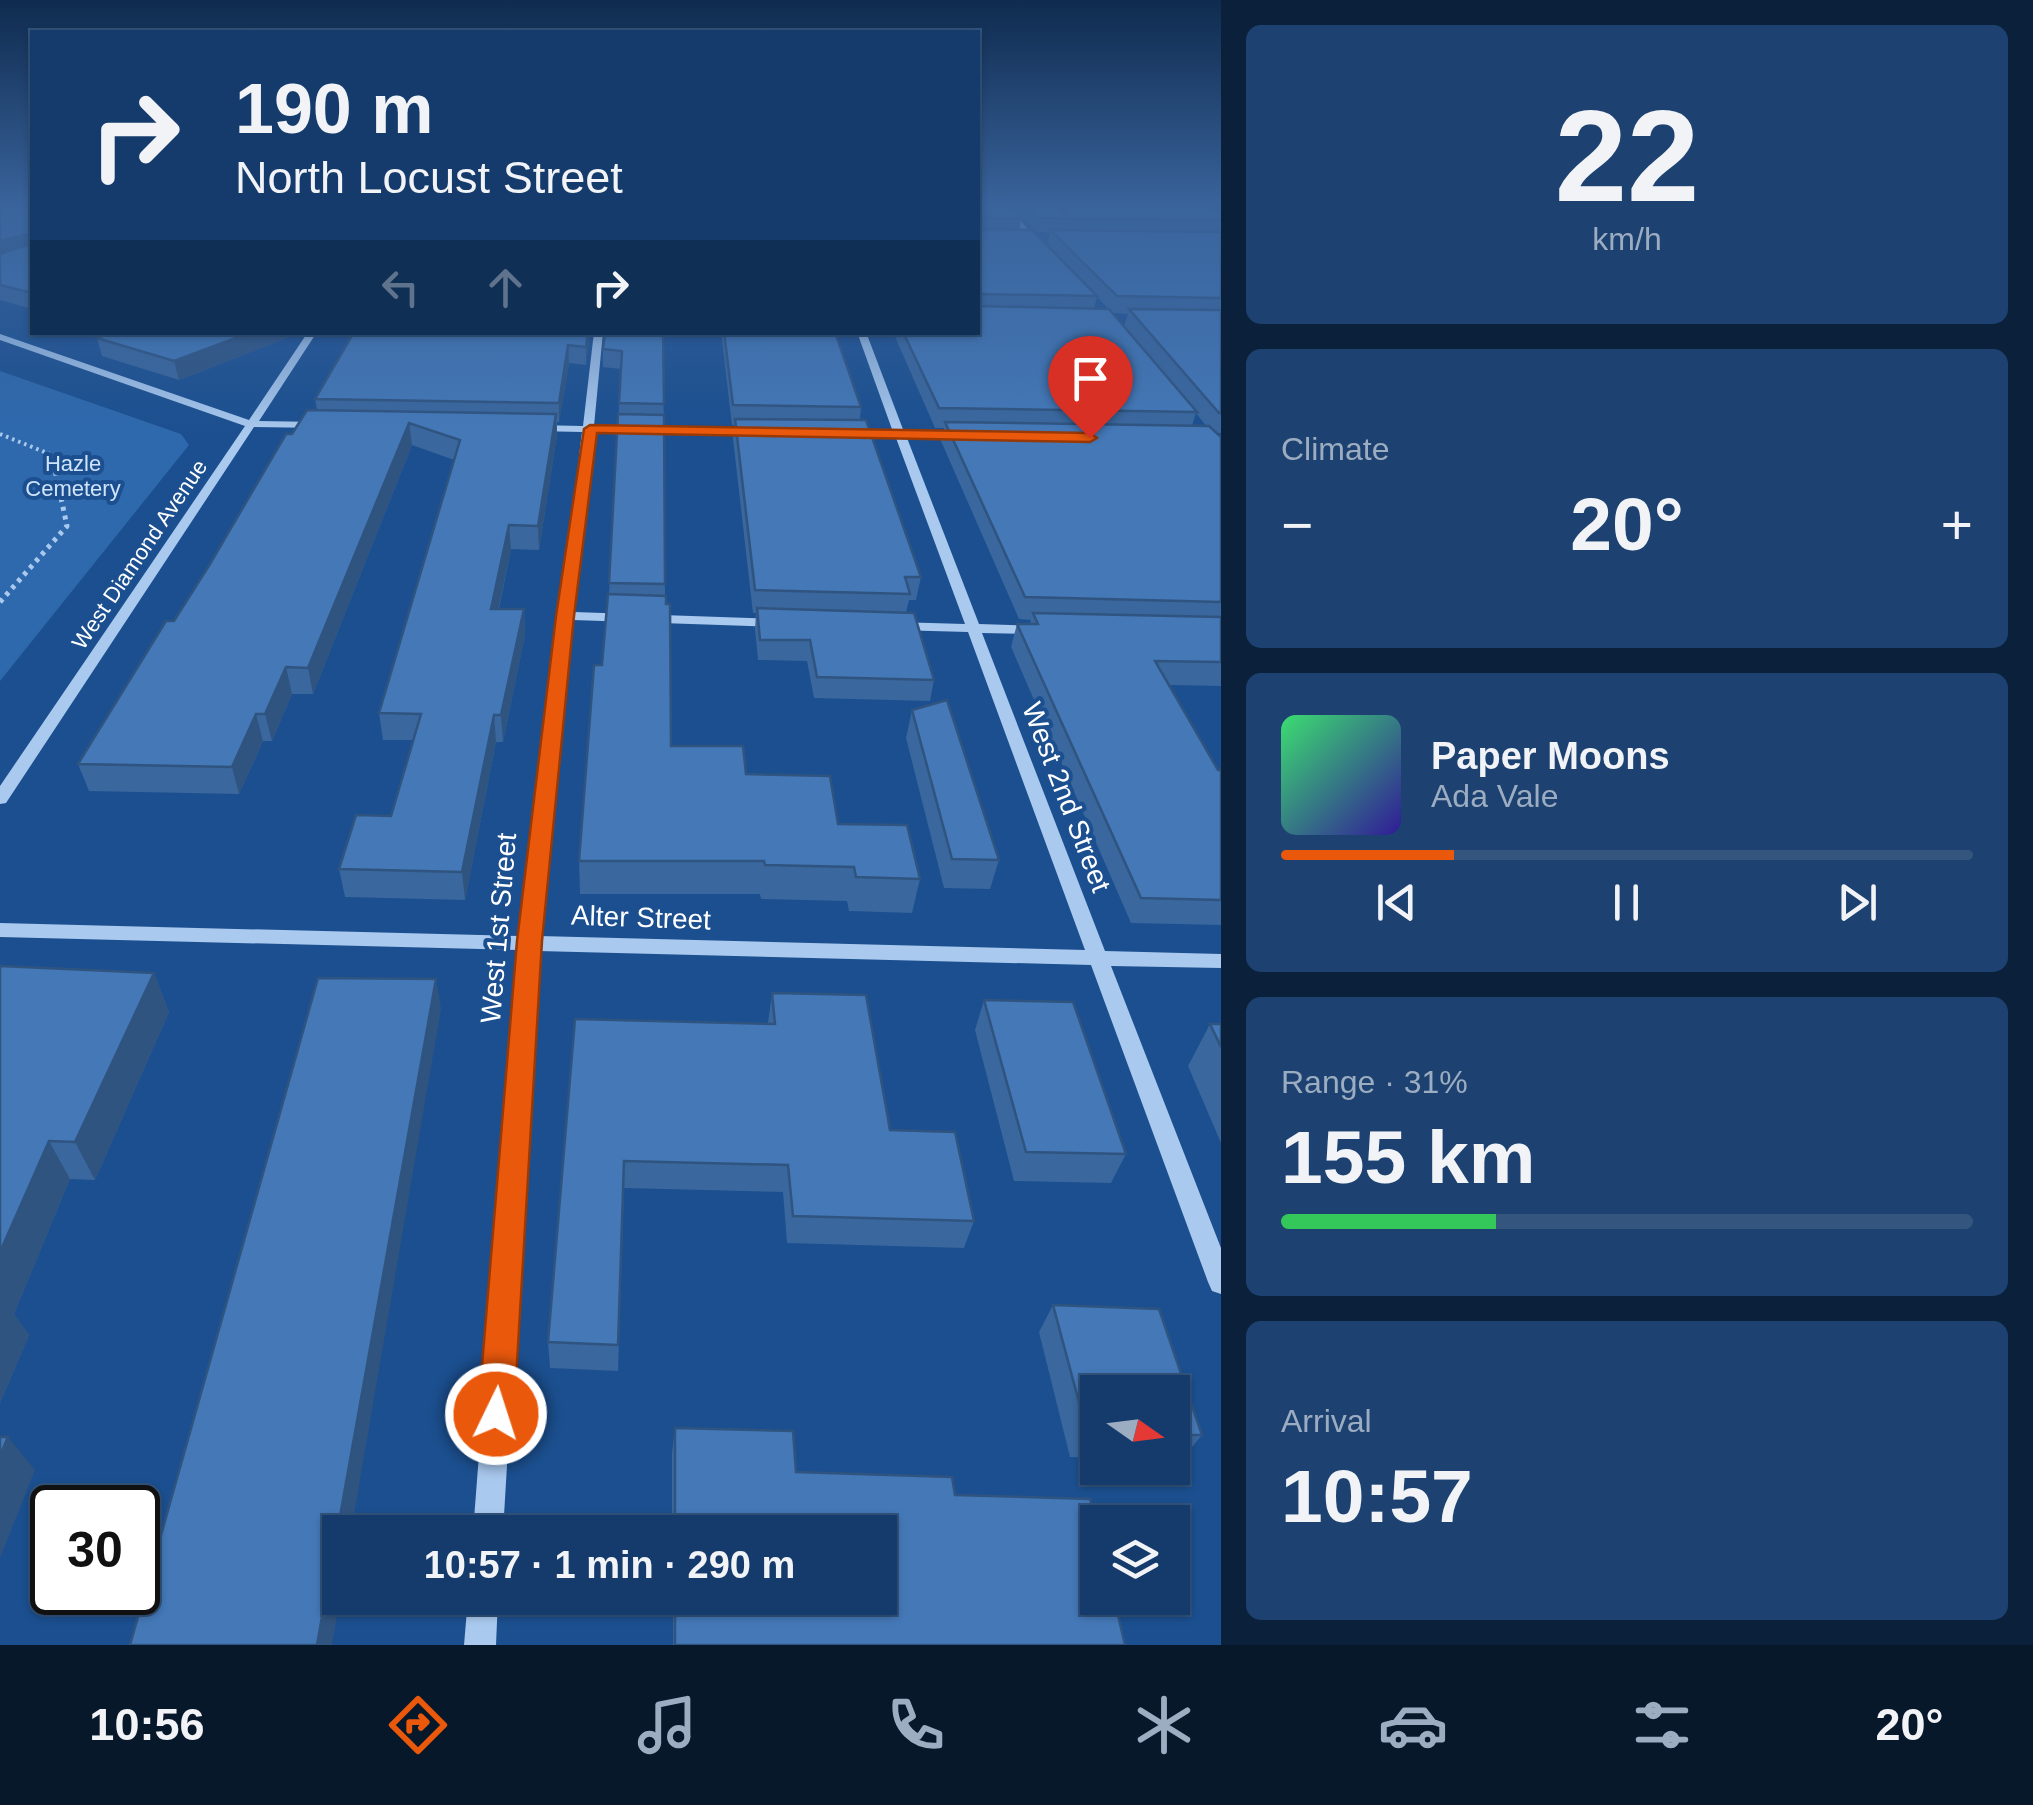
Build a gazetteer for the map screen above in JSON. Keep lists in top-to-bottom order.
{
  "streets": {
    "street": [
      "West Diamond Avenue",
      "West 2nd Street",
      "Alter Street",
      "West 1st Street"
    ]
  },
  "crossings": [
    ["West 2nd Street", "Alter Street"],
    ["Alter Street", "West 1st Street"]
  ],
  "parks": ["Hazle Cemetery"],
  "north": "right",
  "page": {
    "tile": [
      ["22", "km/h"],
      "Climate",
      ["Range · 31%", "155 km"],
      ["Arrival", "10:57"]
    ],
    "turn": ["190 m", "North Locust Street"],
    "heat": ["−", "20°", "+"],
    "song": ["Paper Moons", "Ada Vale"],
    "limit": "30",
    "trip": "10:57 · 1 min · 290 m",
    "tabs": ["10:56", "20°"]
  }
}
